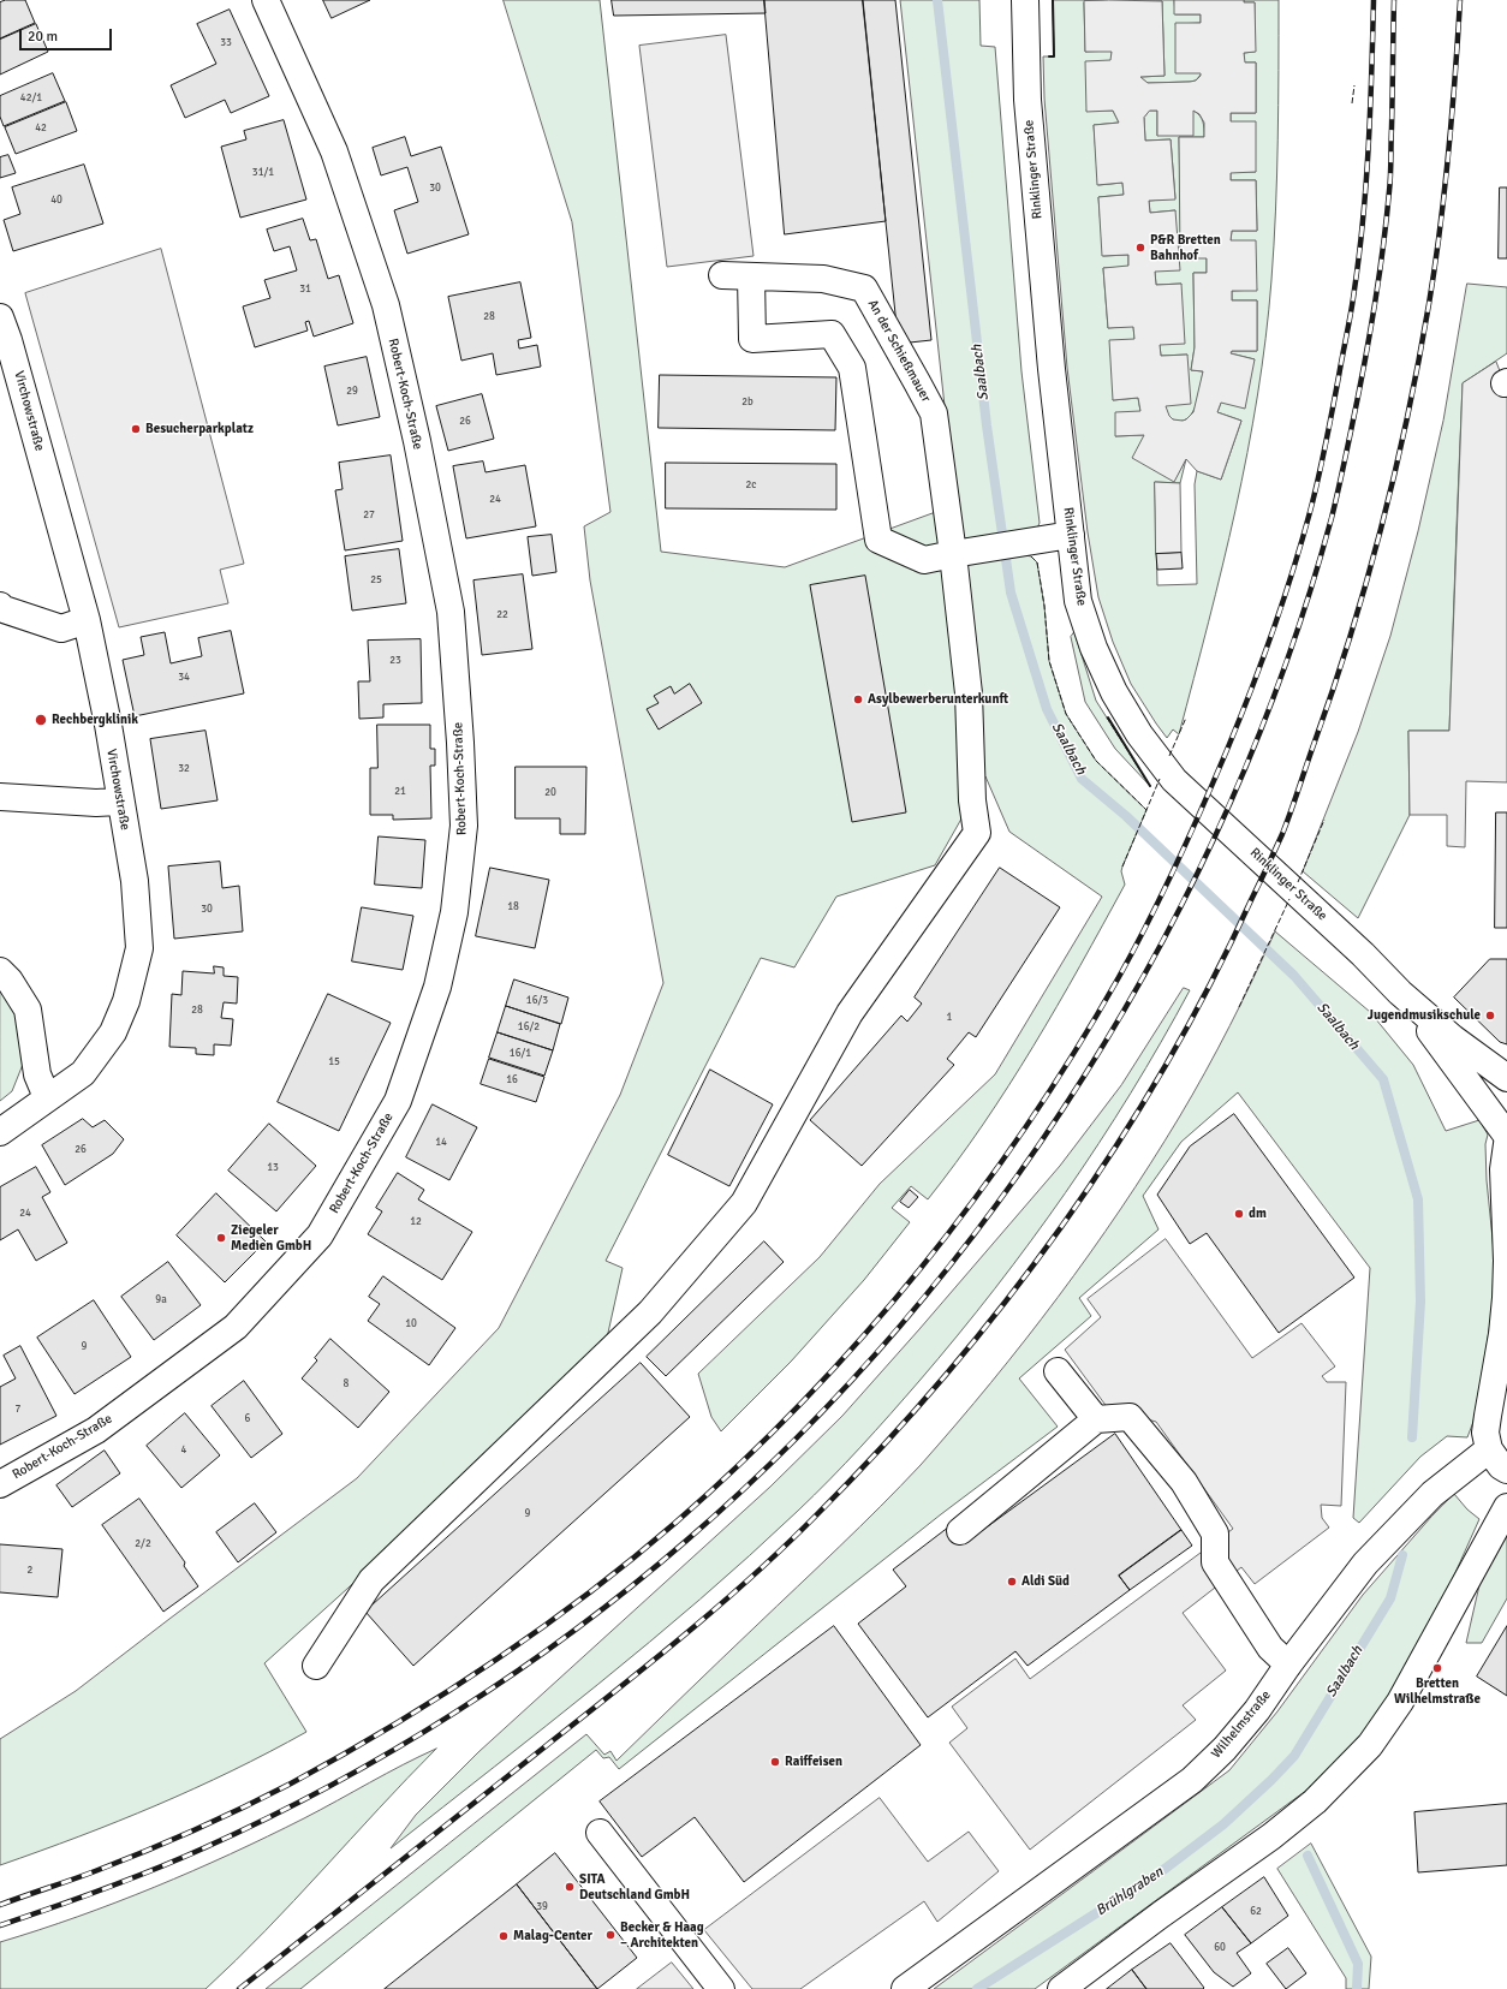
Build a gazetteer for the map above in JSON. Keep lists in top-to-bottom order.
{
  "streets": {
    "street": [
      "Rinklinger Straße",
      "An der Schießmauer",
      "Robert-Koch-Straße",
      "Virchowstraße",
      "Wilhelmstraße"
    ]
  },
  "water": ["Saalbach", "Brühlgraben"],
  "places": [
    "P&R Bretten Bahnhof",
    "Besucherparkplatz",
    "Asylbewerberunterkunft",
    "Rechbergklinik",
    "Jugendmusikschule",
    "dm",
    "Ziegeler Medien GmbH",
    "Aldi Süd",
    "Bretten Wilhelmstraße",
    "Raiffeisen",
    "SITA Deutschland GmbH",
    "Becker & Haag – Architekten",
    "Malag-Center"
  ],
  "house_numbers": [
    "33",
    "42/1",
    "42",
    "31/1",
    "30",
    "40",
    "31",
    "28",
    "29",
    "2b",
    "26",
    "2c",
    "24",
    "27",
    "25",
    "22",
    "23",
    "34",
    "32",
    "21",
    "20",
    "18",
    "30",
    "16/3",
    "28",
    "1",
    "16/2",
    "16/1",
    "15",
    "16",
    "14",
    "26",
    "13",
    "24",
    "12",
    "9a",
    "10",
    "9",
    "8",
    "7",
    "6",
    "4",
    "9",
    "2/2",
    "2",
    "39",
    "62",
    "60"
  ],
  "scale_bar": "20 m"
}
